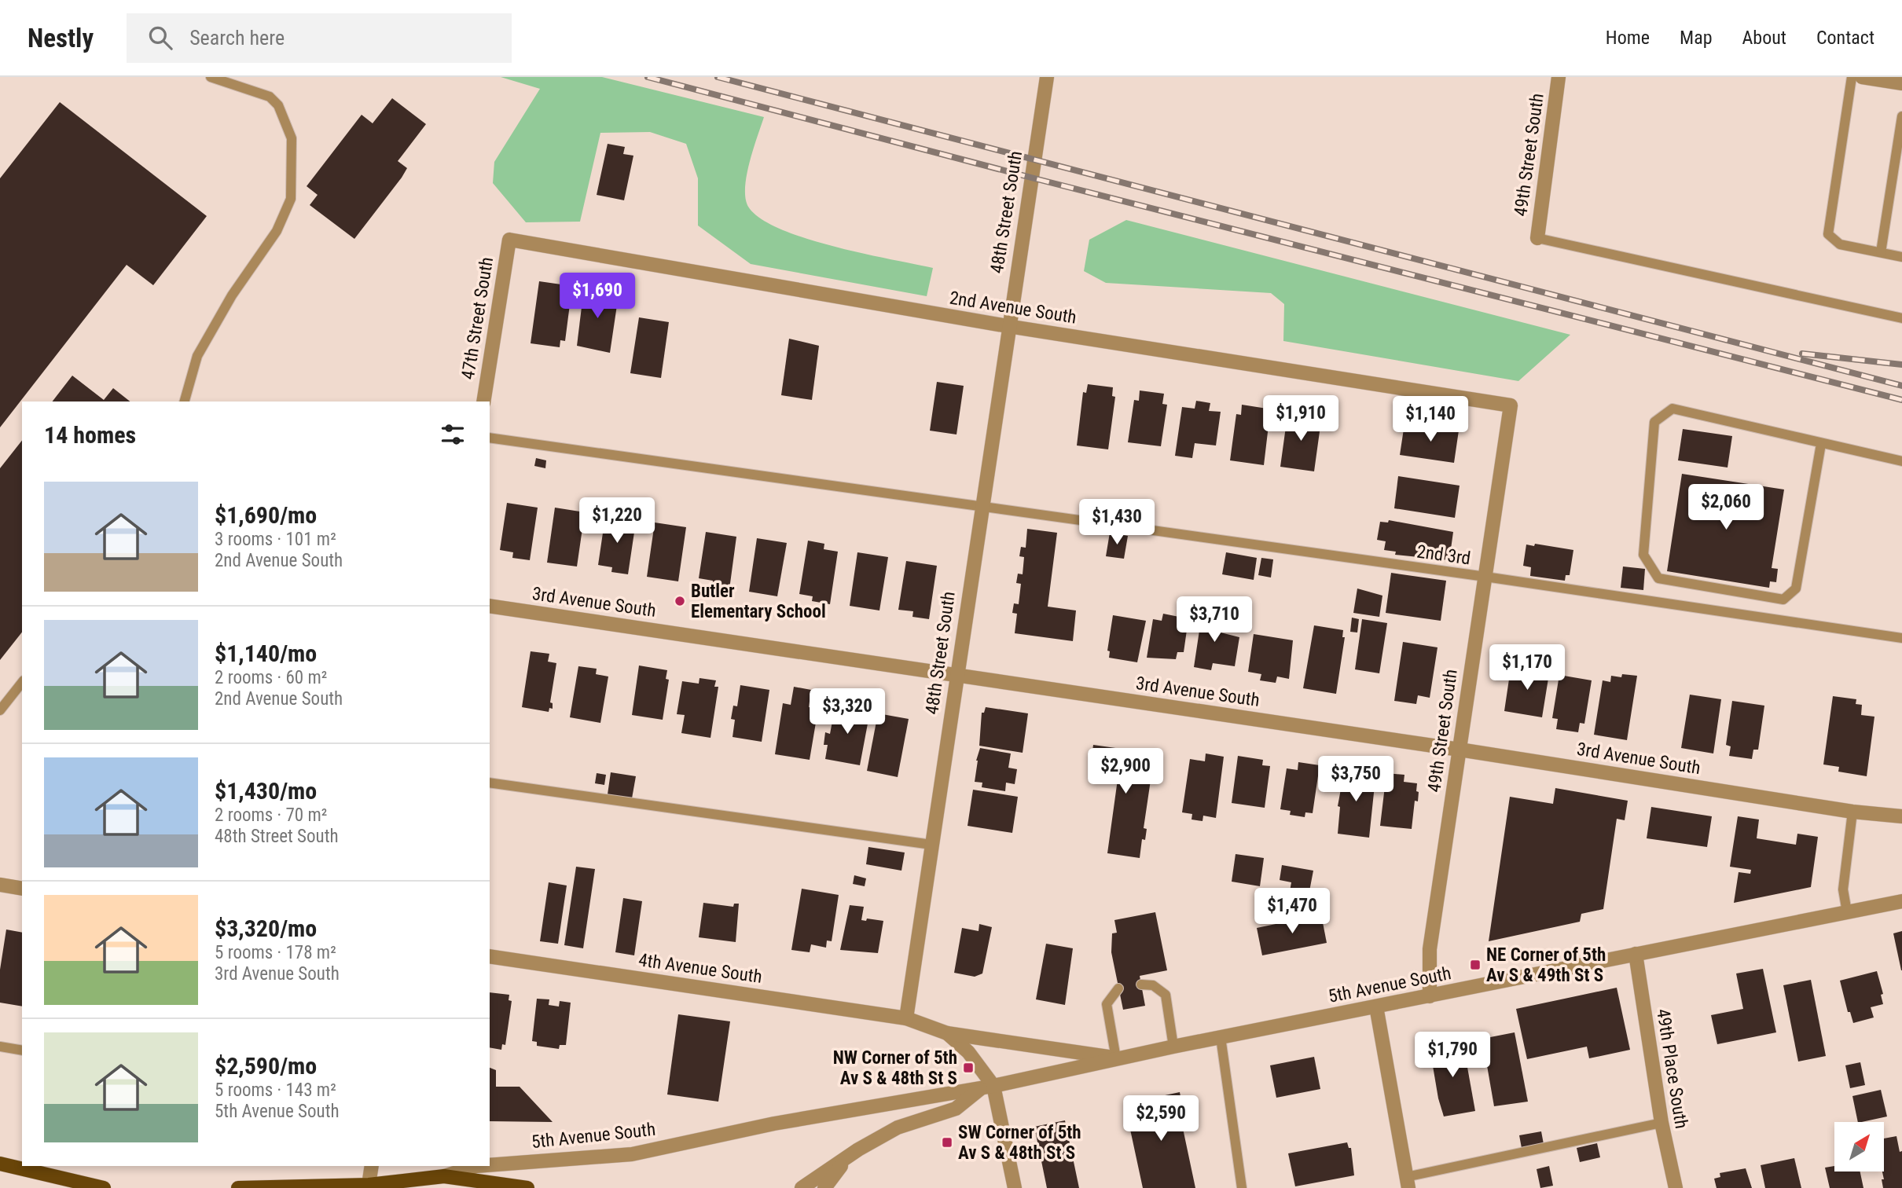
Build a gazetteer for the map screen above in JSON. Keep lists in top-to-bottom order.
{
  "streets": {
    "main road": ["5th Avenue South"],
    "street": [
      "49th Street South",
      "48th Street South",
      "2nd Avenue South",
      "47th Street South",
      "3rd Avenue South",
      "4th Avenue South",
      "49th Place South"
    ],
    "lane": ["2nd 3rd"]
  },
  "crossings": [
    ["49th Street South", "2nd Avenue South"],
    ["49th Street South", "2nd 3rd"],
    ["49th Street South", "3rd Avenue South"],
    ["49th Street South", "5th Avenue South"],
    ["48th Street South", "2nd Avenue South"],
    ["48th Street South", "2nd 3rd"],
    ["48th Street South", "3rd Avenue South"],
    ["48th Street South", "4th Avenue South"],
    ["2nd Avenue South", "47th Street South"],
    ["5th Avenue South", "49th Place South"]
  ],
  "places": {
    "other": ["Butler Elementary School"],
    "transit": ["NE Corner of 5th Av S & 49th St S", "NW Corner of 5th Av S & 48th St S", "SW Corner of 5th Av S & 48th St S"]
  },
  "north": "top right",
  "page": {
    "header": "Nestly",
    "search": "Search here",
    "nav": [
      "Home",
      "Map",
      "About",
      "Contact"
    ],
    "price": [
      "$1,690",
      "$1,910",
      "$1,140",
      "$2,060",
      "$1,220",
      "$1,430",
      "$3,710",
      "$1,170",
      "$3,320",
      "$2,900",
      "$3,750",
      "$1,470",
      "$1,790",
      "$2,590"
    ],
    "heading": "14 homes",
    "list": [
      {
        "name": "$1,690/mo",
        "note": "3 rooms · 101 m² · 2nd Avenue South"
      },
      {
        "name": "$1,140/mo",
        "note": "2 rooms · 60 m² · 2nd Avenue South"
      },
      {
        "name": "$1,430/mo",
        "note": "2 rooms · 70 m² · 48th Street South"
      },
      {
        "name": "$3,320/mo",
        "note": "5 rooms · 178 m² · 3rd Avenue South"
      },
      {
        "name": "$2,590/mo",
        "note": "5 rooms · 143 m² · 5th Avenue South"
      }
    ]
  }
}
